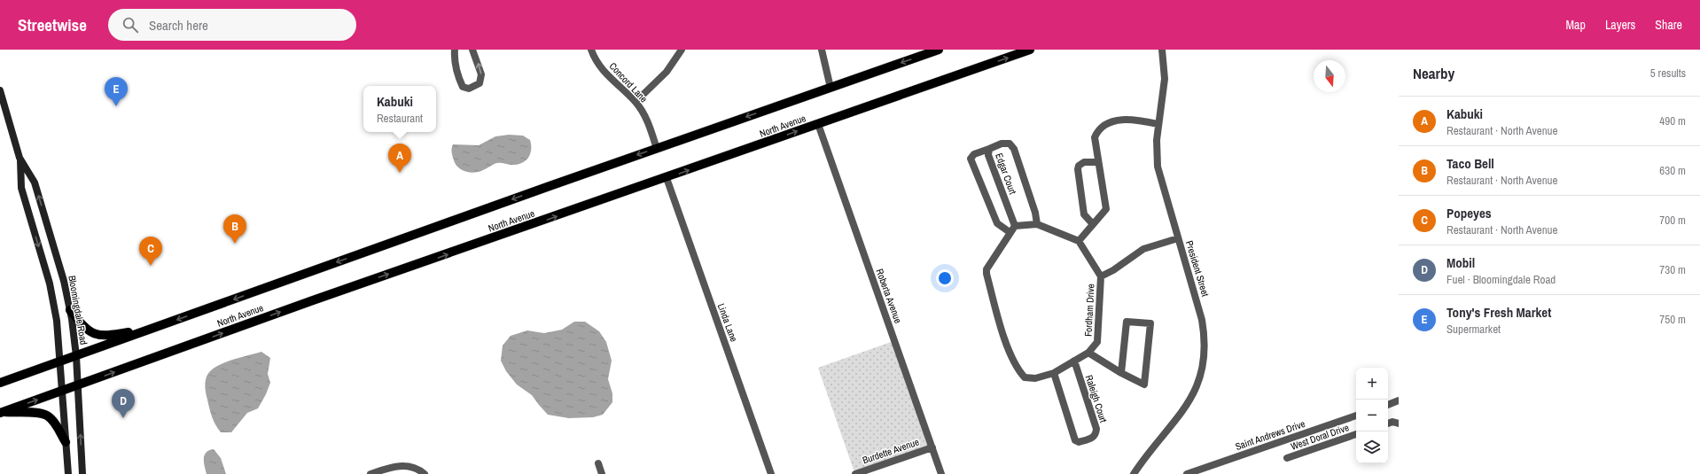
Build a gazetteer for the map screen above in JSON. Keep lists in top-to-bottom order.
{
  "streets": {
    "main road": ["North Avenue"],
    "street": [
      "Concord Lane",
      "Edgar Court",
      "President Street",
      "Roberta Avenue",
      "Bloomingdale Road",
      "Fordham Drive",
      "Linda Lane",
      "Raleigh Court",
      "Saint Andrews Drive",
      "West Doral Drive",
      "Burdette Avenue"
    ]
  },
  "crossings": [
    ["Concord Lane", "North Avenue"],
    ["North Avenue", "Roberta Avenue"],
    ["North Avenue", "Bloomingdale Road"],
    ["North Avenue", "Linda Lane"],
    ["Edgar Court", "Fordham Drive"],
    ["Roberta Avenue", "Burdette Avenue"],
    ["Fordham Drive", "Raleigh Court"]
  ],
  "north": "bottom",
  "page": {
    "header": "Streetwise",
    "search": "Search here",
    "nav": ["Map", "Layers", "Share"],
    "heading": ["Nearby", "5 results"],
    "pins": [
      "E",
      "A",
      "B",
      "C",
      "D"
    ],
    "popup": ["Kabuki", "Restaurant"],
    "list": [
      {
        "mark": "A",
        "name": "Kabuki",
        "note": "Restaurant · North Avenue",
        "value": "490 m"
      },
      {
        "mark": "B",
        "name": "Taco Bell",
        "note": "Restaurant · North Avenue",
        "value": "630 m"
      },
      {
        "mark": "C",
        "name": "Popeyes",
        "note": "Restaurant · North Avenue",
        "value": "700 m"
      },
      {
        "mark": "D",
        "name": "Mobil",
        "note": "Fuel · Bloomingdale Road",
        "value": "730 m"
      },
      {
        "mark": "E",
        "name": "Tony's Fresh Market",
        "note": "Supermarket",
        "value": "750 m"
      }
    ],
    "map_buttons": ["+", "−"]
  }
}
